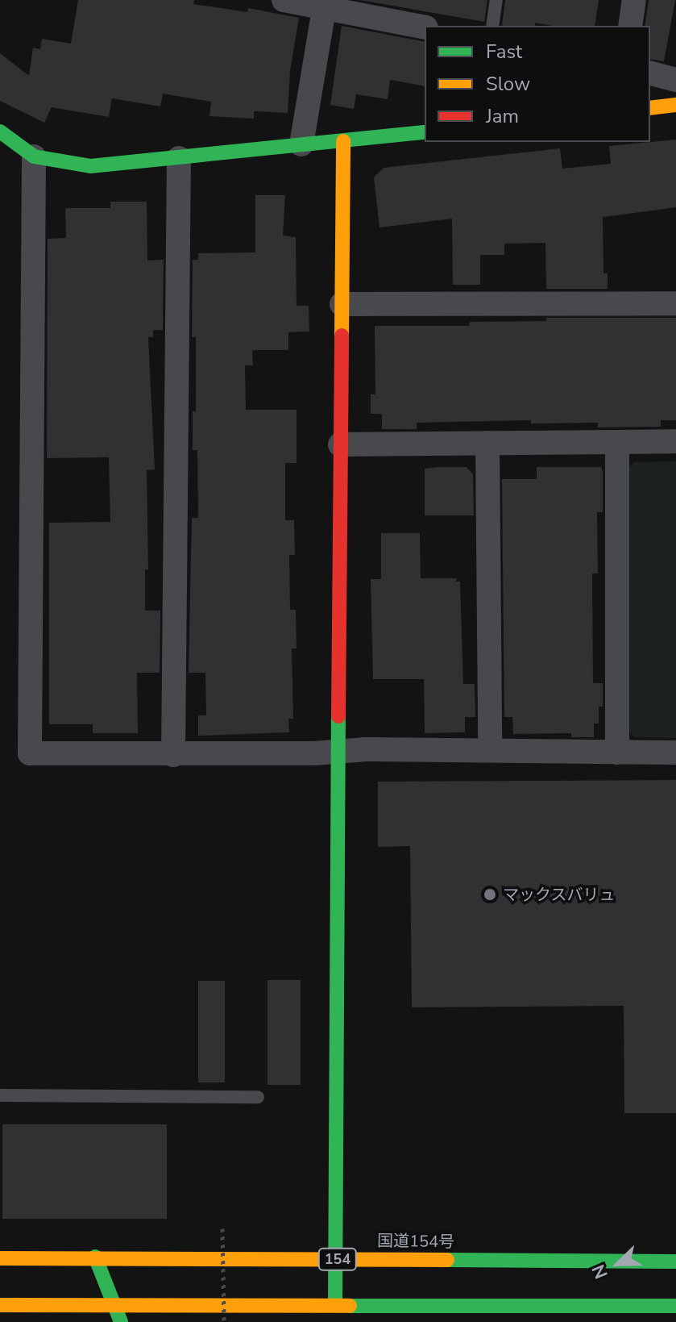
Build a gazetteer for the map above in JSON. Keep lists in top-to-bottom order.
{
  "streets": {
    "main road": ["国道154号", "154"]
  },
  "places": ["マックスバリュ"],
  "legend": ["Fast", "Slow", "Jam"],
  "north": "bottom left"
}
